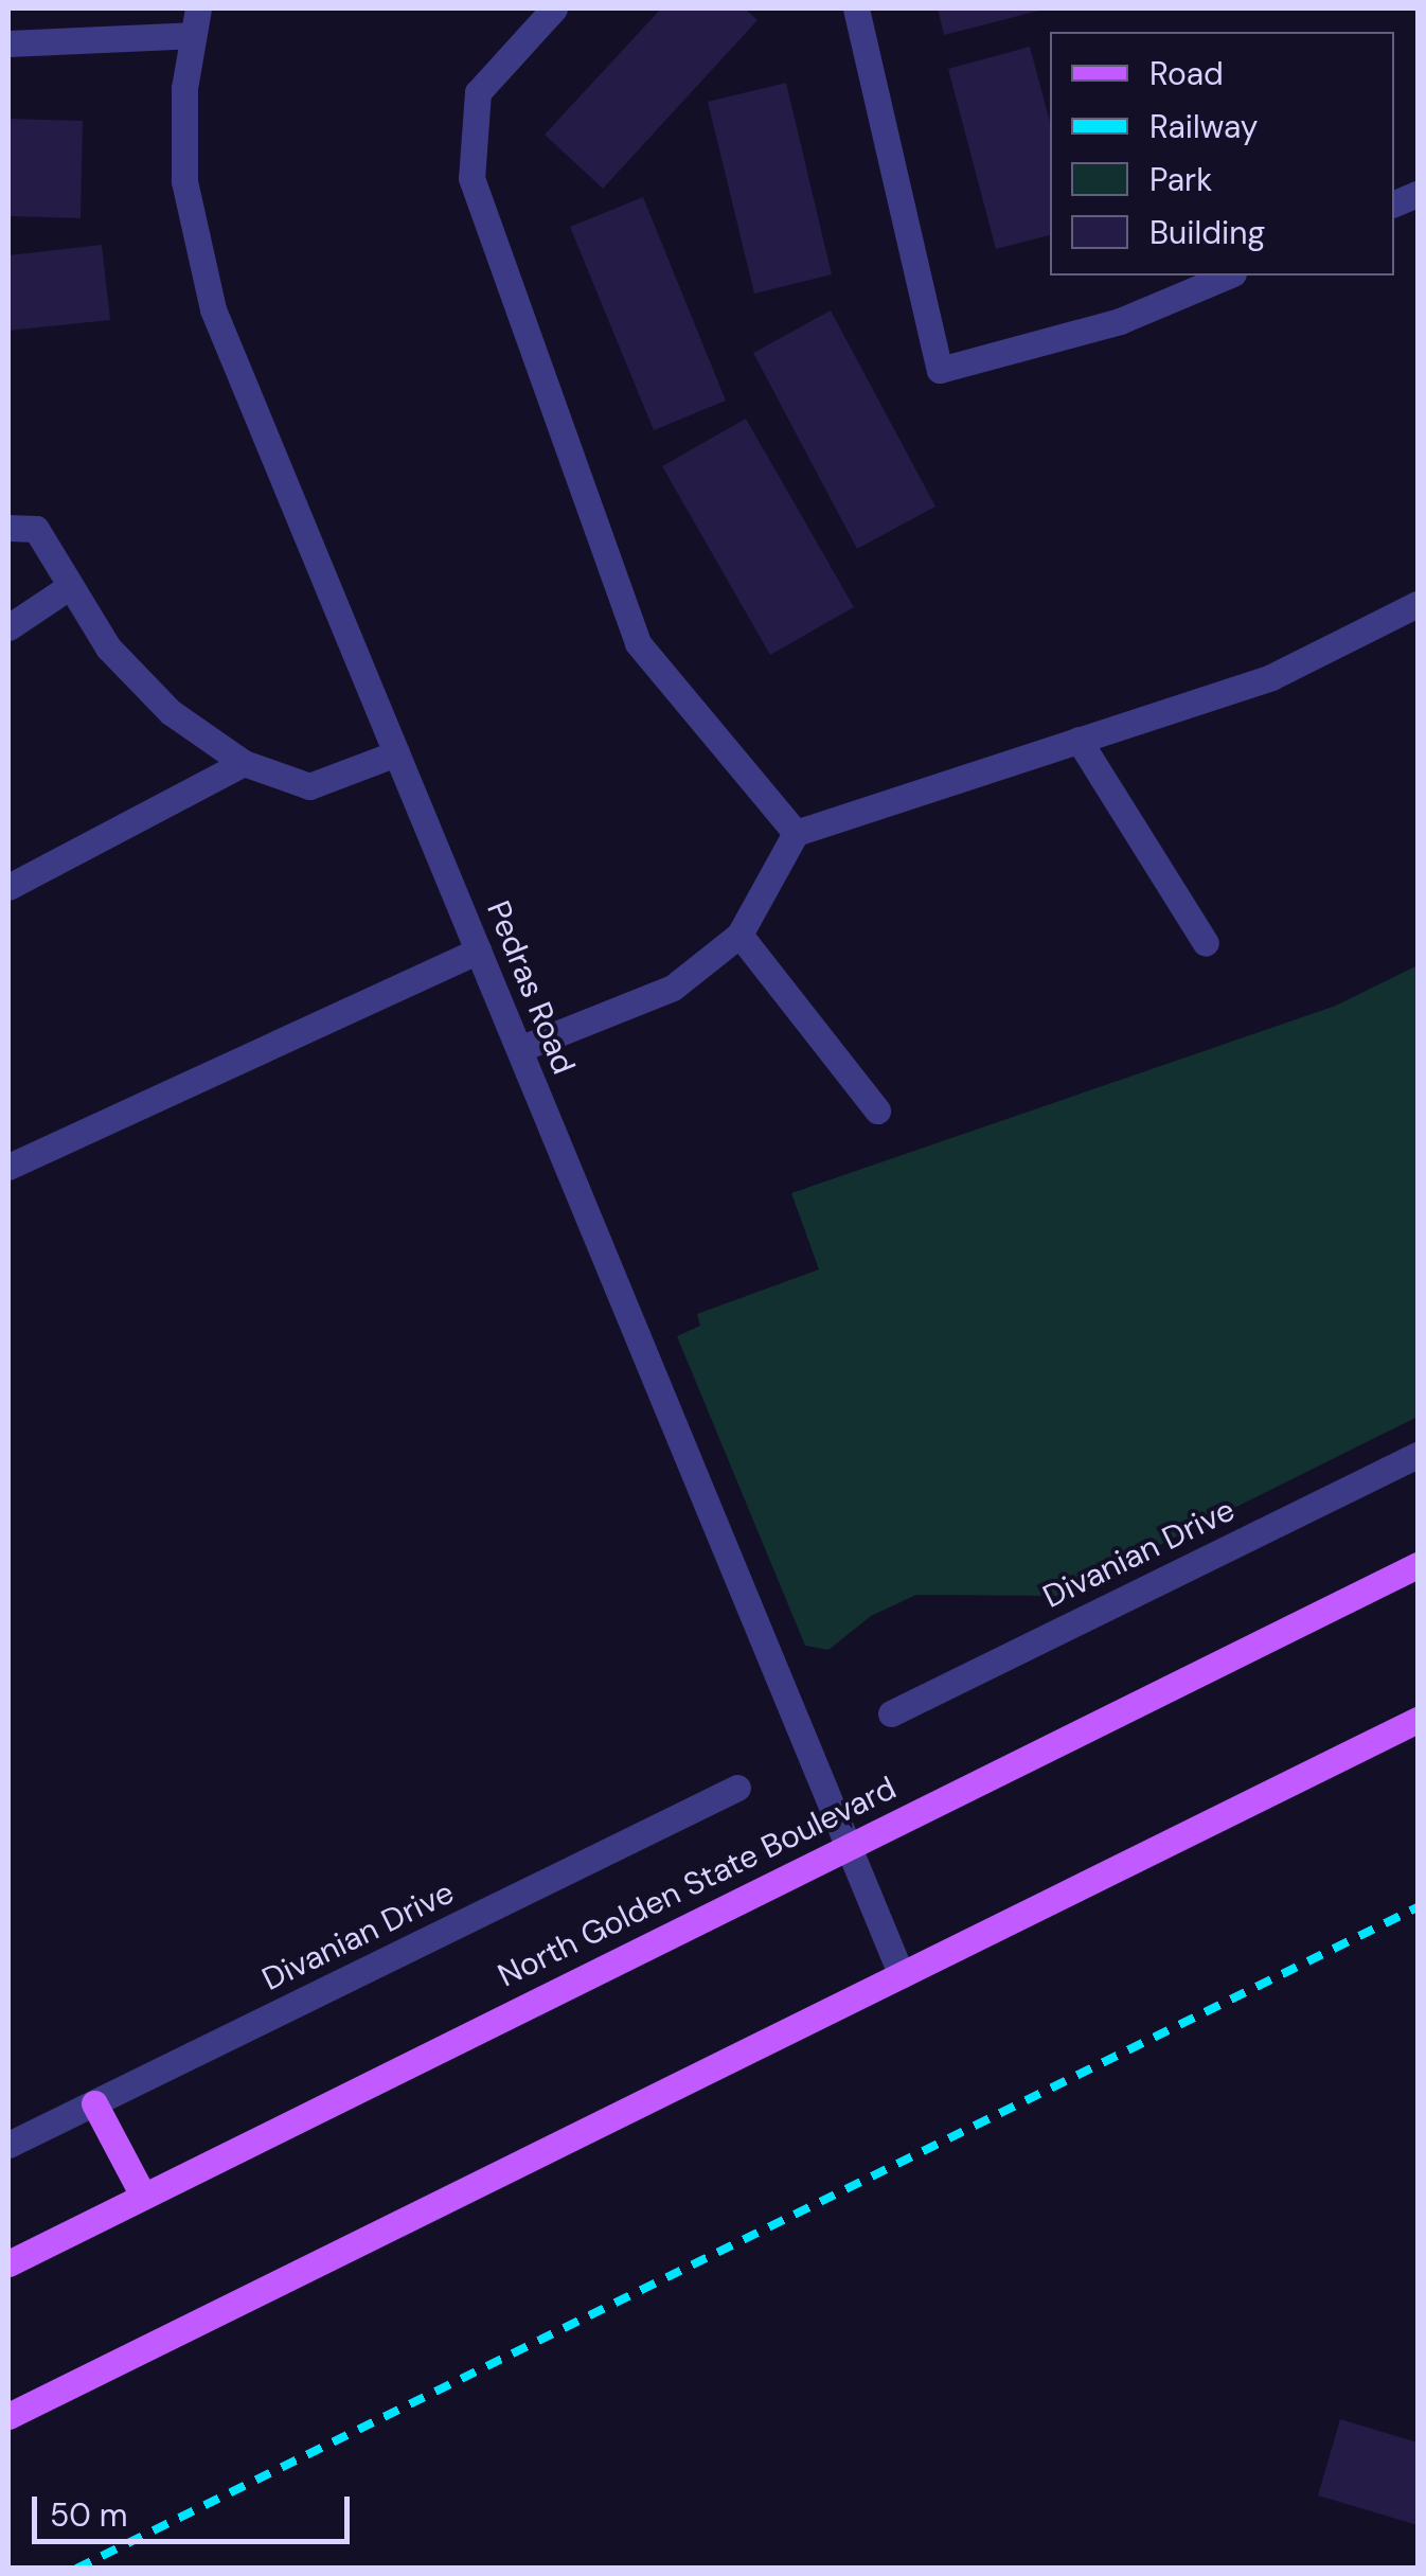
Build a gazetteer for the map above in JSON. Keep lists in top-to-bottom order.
{
  "streets": {
    "main road": ["North Golden State Boulevard"],
    "street": ["Pedras Road", "Divanian Drive"]
  },
  "crossings": [
    ["Pedras Road", "North Golden State Boulevard"]
  ],
  "legend": [
    "Road",
    "Railway",
    "Park",
    "Building"
  ],
  "scale_bar": "50 m"
}
